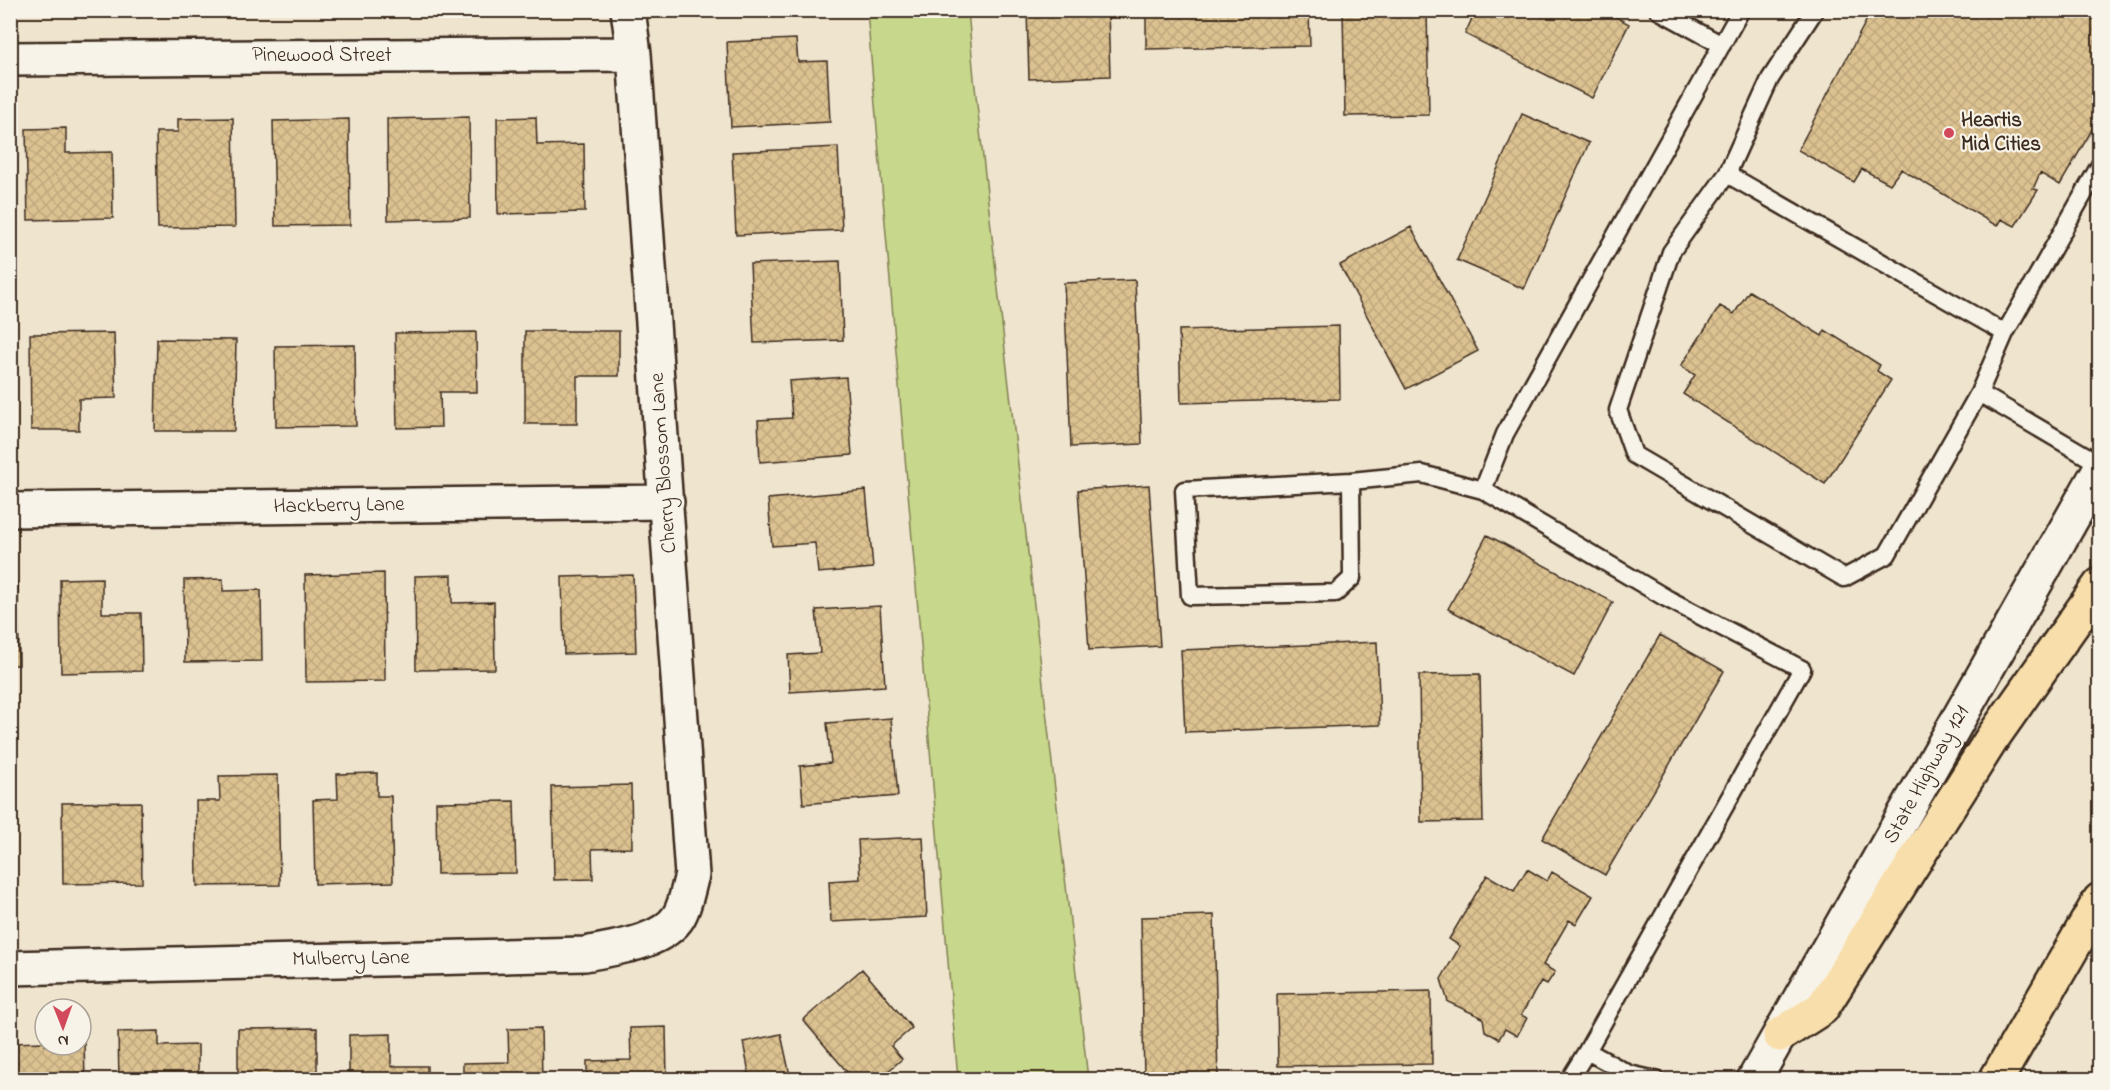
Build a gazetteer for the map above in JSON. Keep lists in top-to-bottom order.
{
  "streets": {
    "street": [
      "Pinewood Street",
      "Cherry Blossom Lane",
      "Hackberry Lane",
      "State Highway 121",
      "Mulberry Lane"
    ]
  },
  "crossings": [
    ["Pinewood Street", "Cherry Blossom Lane"],
    ["Cherry Blossom Lane", "Hackberry Lane"],
    ["Cherry Blossom Lane", "Mulberry Lane"]
  ],
  "places": ["Heartis Mid Cities"],
  "north": "bottom"
}
